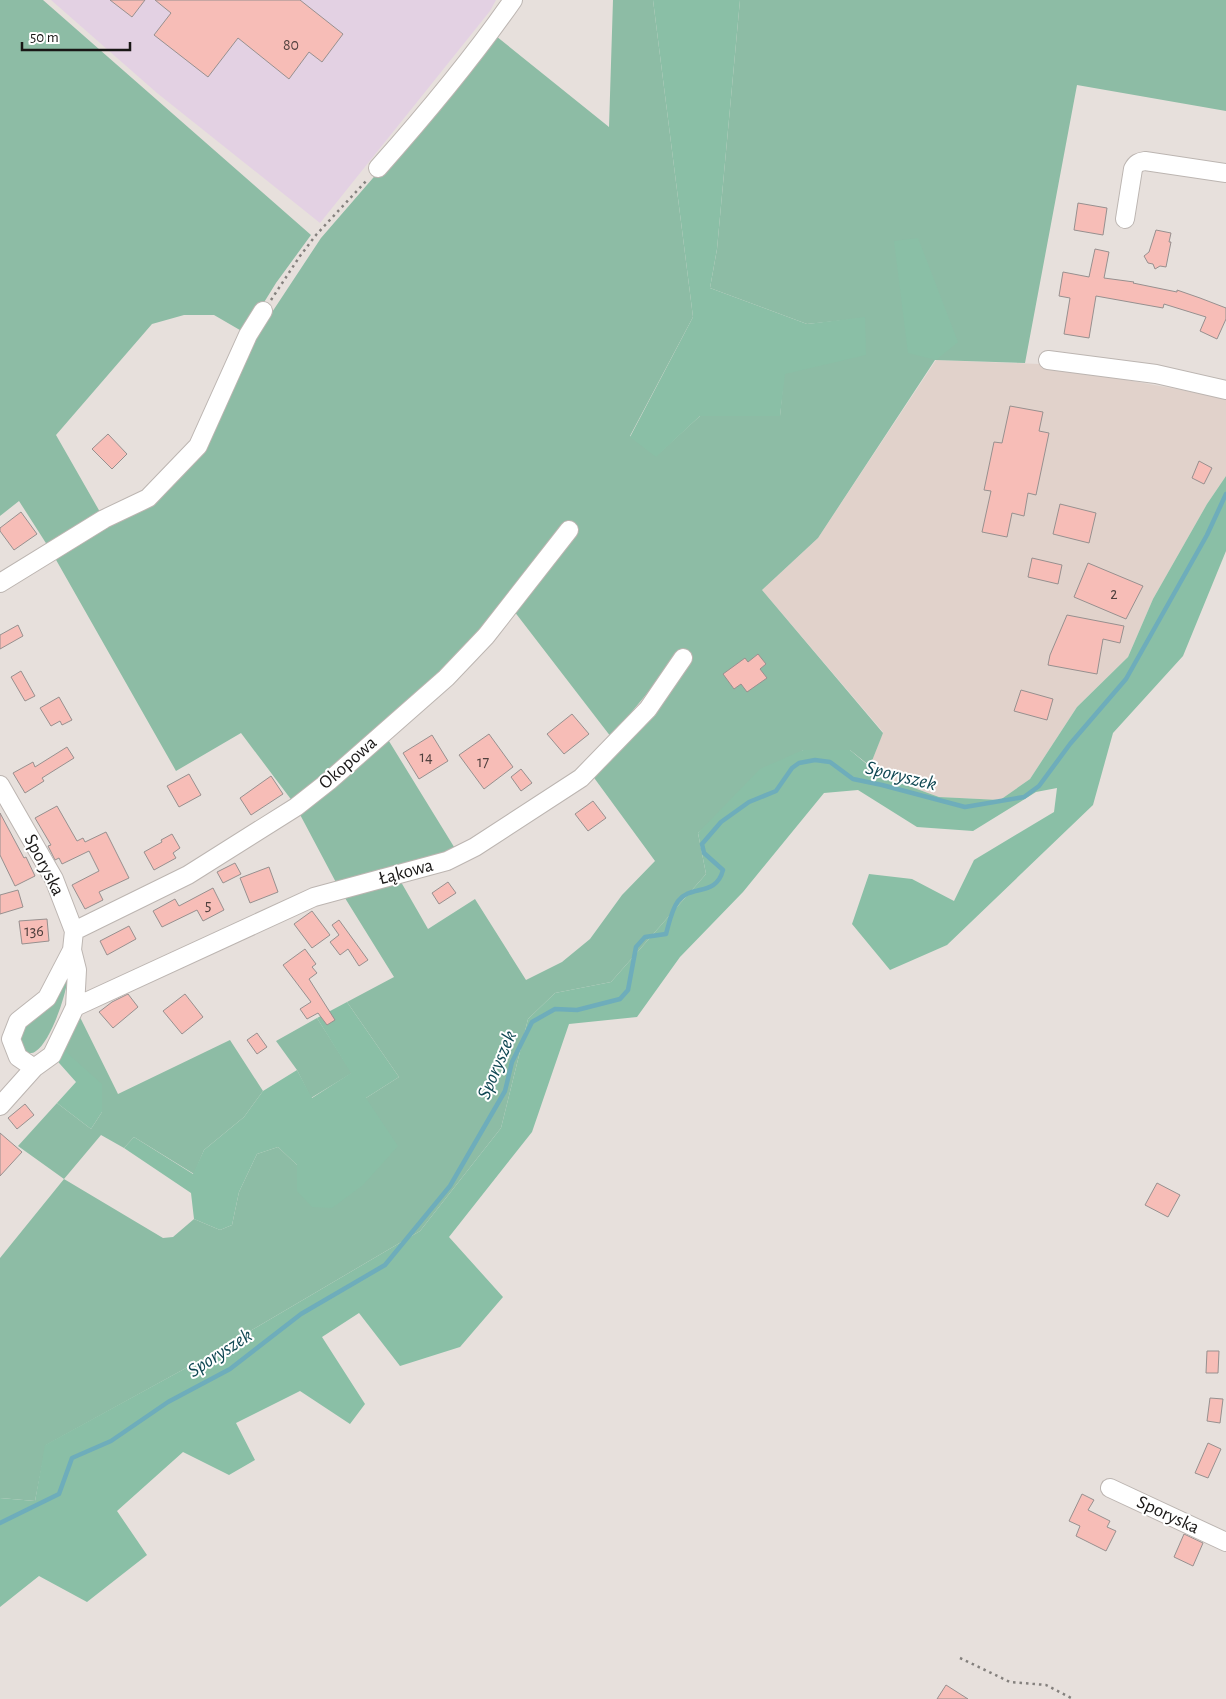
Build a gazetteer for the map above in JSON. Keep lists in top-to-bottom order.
{
  "streets": {
    "street": ["Okopowa", "Sporyska", "Łąkowa"]
  },
  "crossings": [
    ["Okopowa", "Sporyska"],
    ["Sporyska", "Łąkowa"]
  ],
  "water": ["Sporyszek"],
  "house_numbers": [
    "80",
    "2",
    "14",
    "17",
    "5",
    "136"
  ],
  "scale_bar": "50 m"
}
